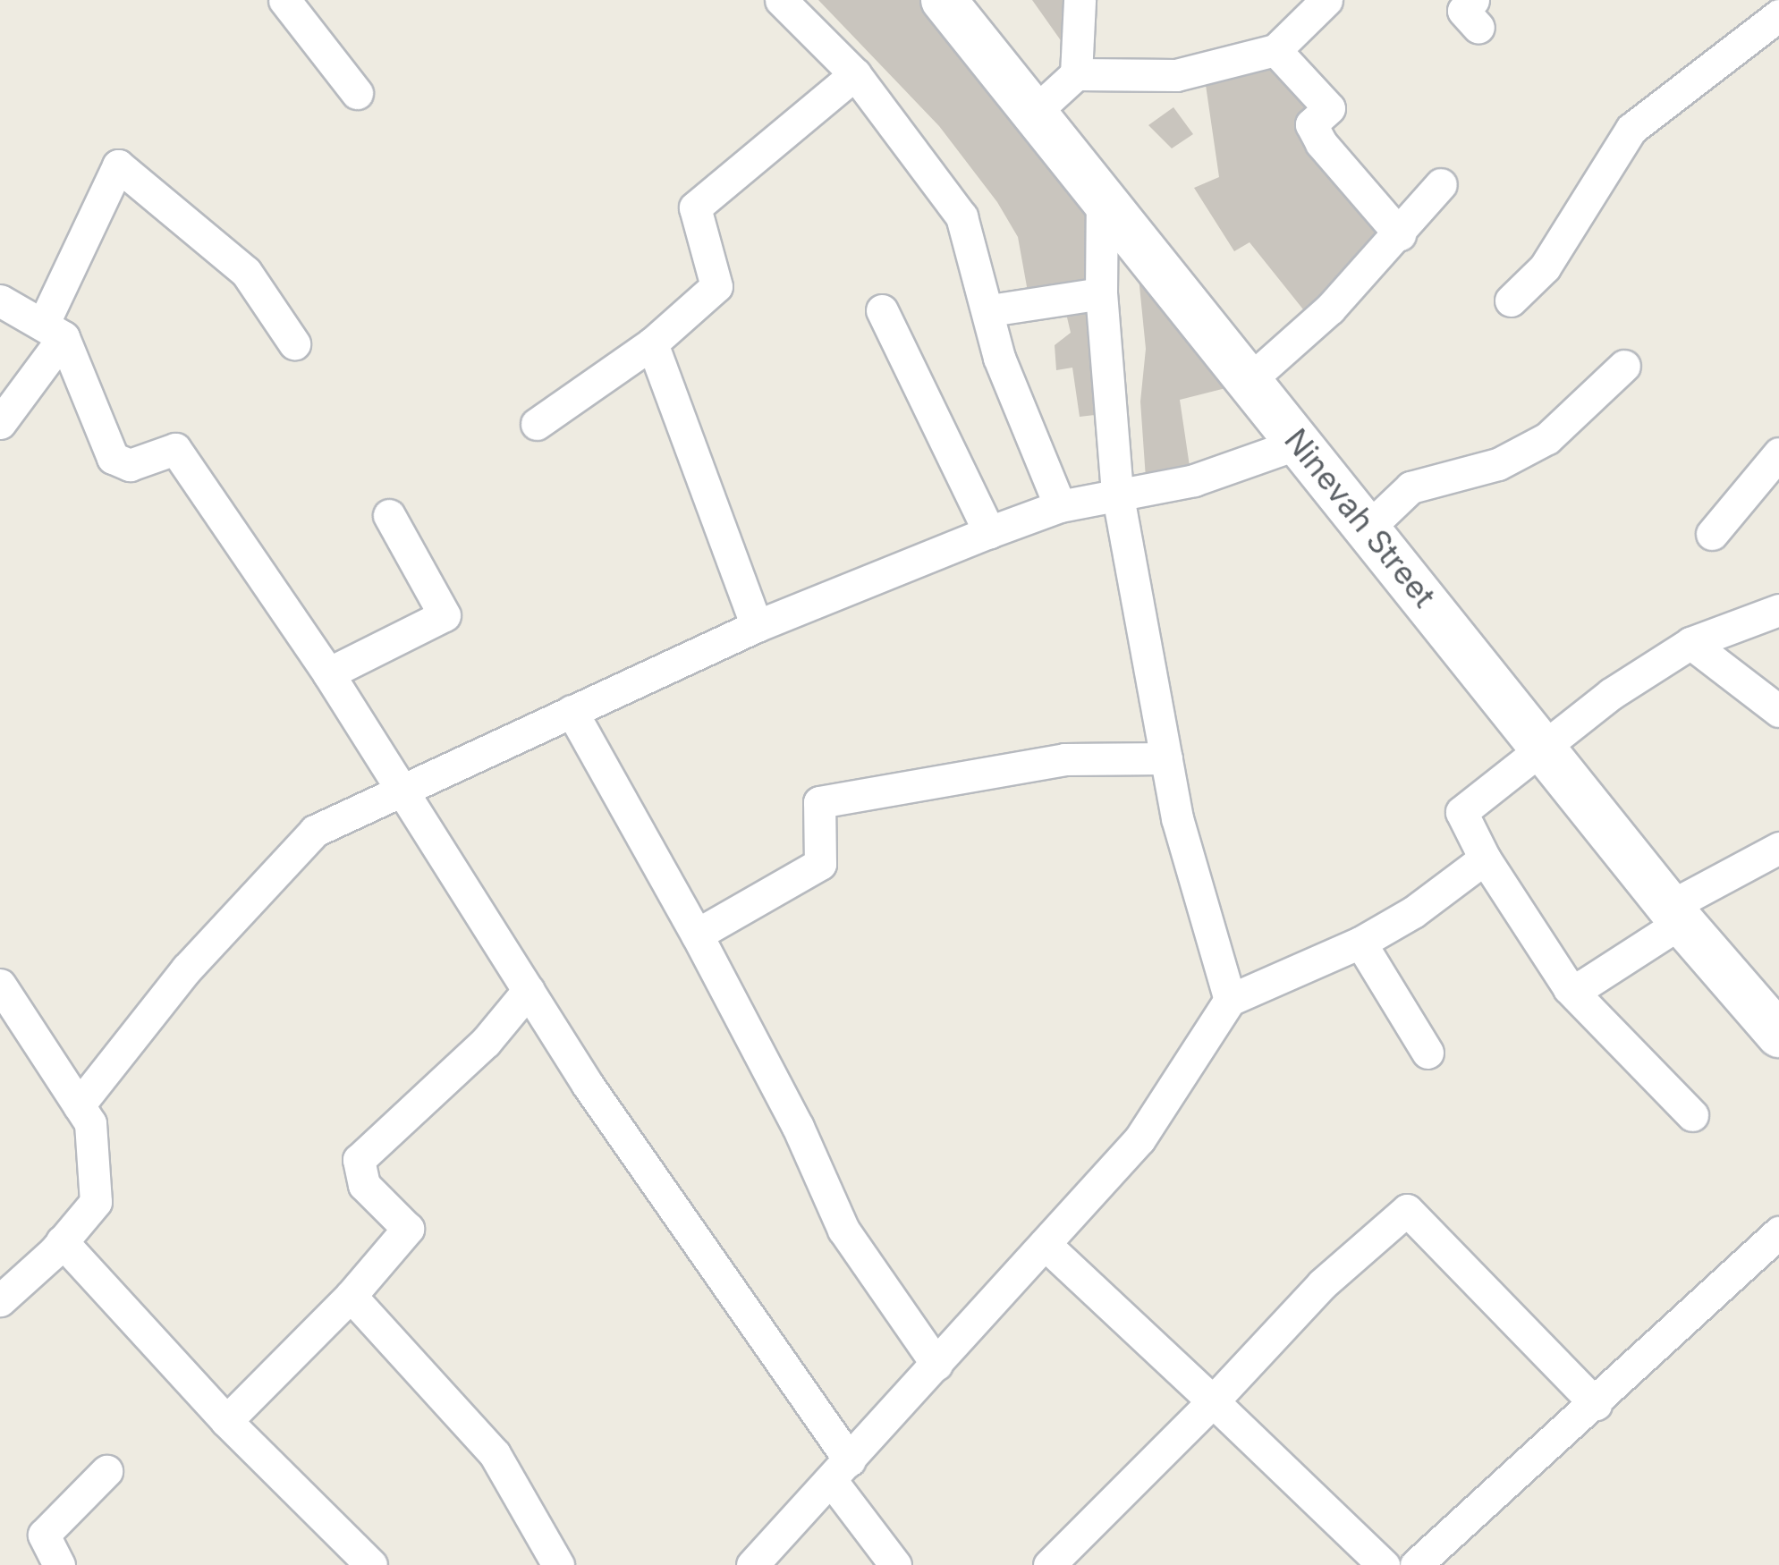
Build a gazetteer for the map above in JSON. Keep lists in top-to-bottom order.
{
  "streets": {
    "main road": ["Ninevah Street"]
  }
}
